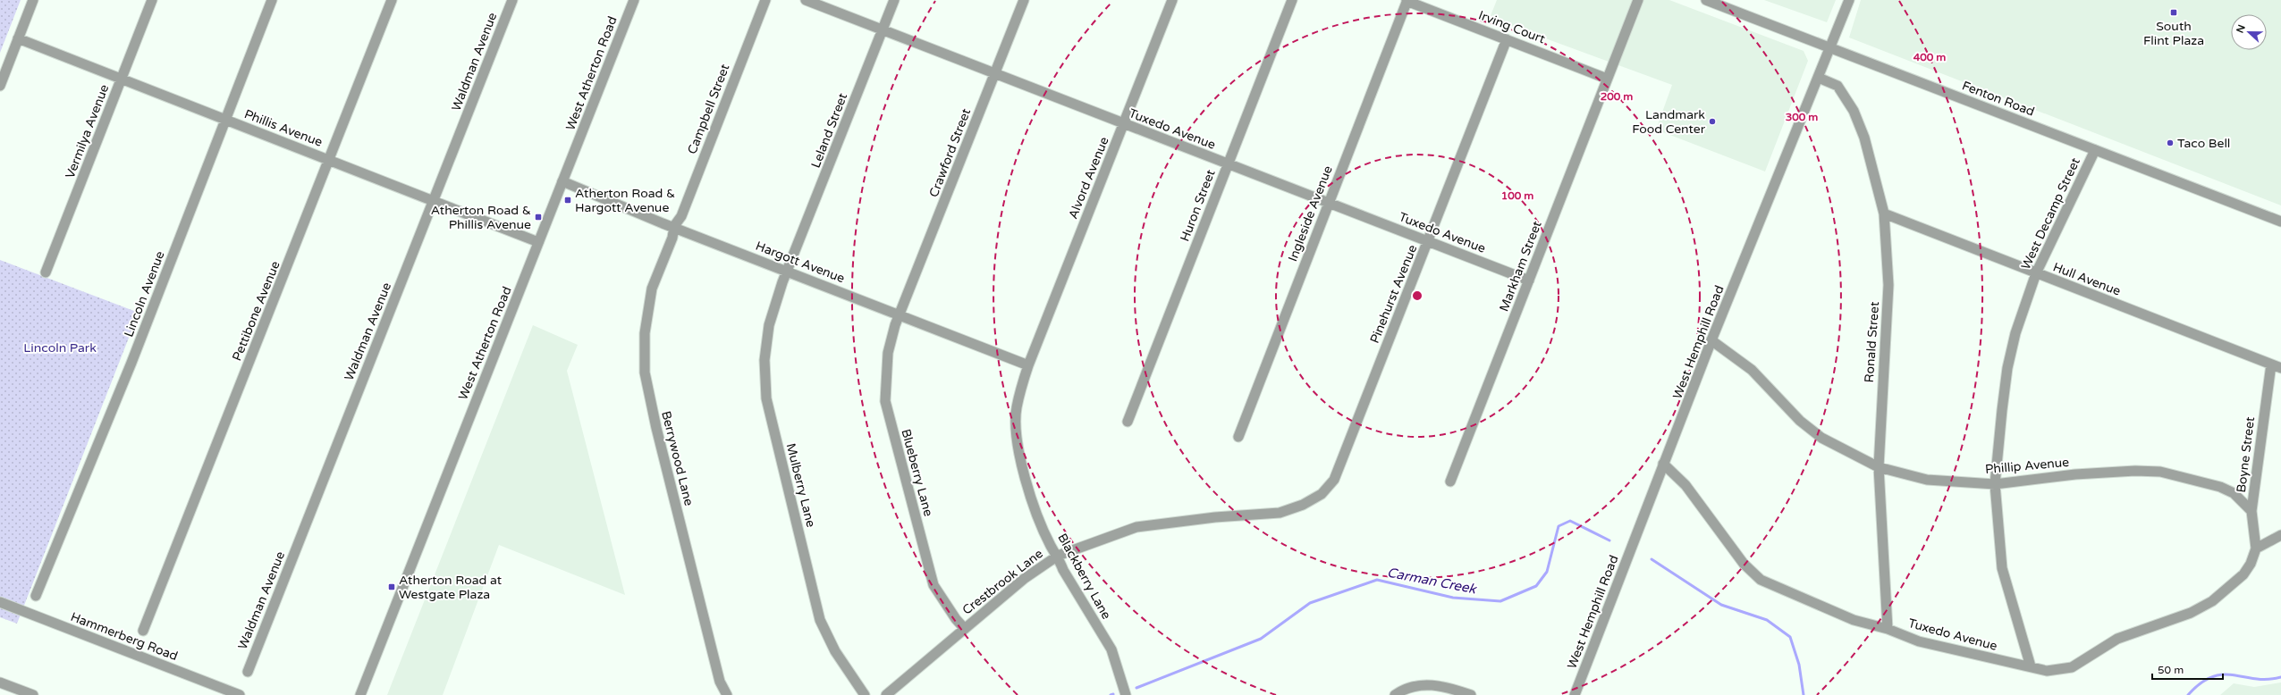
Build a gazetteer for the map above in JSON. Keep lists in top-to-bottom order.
{
  "streets": {
    "street": [
      "Irving Court",
      "Waldman Avenue",
      "West Atherton Road",
      "Fenton Road",
      "Campbell Street",
      "Phillis Avenue",
      "Tuxedo Avenue",
      "Leland Street",
      "Vermilya Avenue",
      "Crawford Street",
      "Alvord Avenue",
      "Huron Street",
      "Ingleside Avenue",
      "West Decamp Street",
      "Hargott Avenue",
      "Markham Street",
      "Hull Avenue",
      "Lincoln Avenue",
      "Pinehurst Avenue",
      "Pettibone Avenue",
      "West Hemphill Road",
      "Ronald Street",
      "Boyne Street",
      "Berrywood Lane",
      "Phillip Avenue",
      "Blueberry Lane",
      "Mulberry Lane",
      "Blackberry Lane",
      "Crestbrook Lane",
      "Hammerberg Road"
    ]
  },
  "crossings": [
    ["Irving Court", "Ingleside Avenue"],
    ["Irving Court", "Markham Street"],
    ["Irving Court", "Pinehurst Avenue"],
    ["Waldman Avenue", "Phillis Avenue"],
    ["West Atherton Road", "Phillis Avenue"],
    ["West Atherton Road", "Hargott Avenue"],
    ["Fenton Road", "West Decamp Street"],
    ["Fenton Road", "West Hemphill Road"],
    ["Campbell Street", "Hargott Avenue"],
    ["Campbell Street", "Berrywood Lane"],
    ["Phillis Avenue", "Vermilya Avenue"],
    ["Phillis Avenue", "Lincoln Avenue"],
    ["Phillis Avenue", "Pettibone Avenue"],
    ["Tuxedo Avenue", "Leland Street"],
    ["Tuxedo Avenue", "Crawford Street"],
    ["Tuxedo Avenue", "Alvord Avenue"],
    ["Tuxedo Avenue", "Huron Street"],
    ["Tuxedo Avenue", "Ingleside Avenue"],
    ["Tuxedo Avenue", "West Decamp Street"],
    ["Tuxedo Avenue", "Markham Street"],
    ["Tuxedo Avenue", "Pinehurst Avenue"],
    ["Tuxedo Avenue", "West Hemphill Road"],
    ["Tuxedo Avenue", "Ronald Street"],
    ["Tuxedo Avenue", "Boyne Street"],
    ["Leland Street", "Hargott Avenue"],
    ["Leland Street", "Mulberry Lane"],
    ["Crawford Street", "Hargott Avenue"],
    ["Crawford Street", "Blueberry Lane"],
    ["Alvord Avenue", "Hargott Avenue"],
    ["Alvord Avenue", "Blackberry Lane"],
    ["West Decamp Street", "Hull Avenue"],
    ["West Decamp Street", "Phillip Avenue"],
    ["Hargott Avenue", "Berrywood Lane"],
    ["Hargott Avenue", "Blueberry Lane"],
    ["Hargott Avenue", "Mulberry Lane"],
    ["Hargott Avenue", "Blackberry Lane"],
    ["Hull Avenue", "Ronald Street"],
    ["Hull Avenue", "Boyne Street"],
    ["Pinehurst Avenue", "Crestbrook Lane"],
    ["West Hemphill Road", "Ronald Street"],
    ["West Hemphill Road", "Phillip Avenue"],
    ["Ronald Street", "Phillip Avenue"],
    ["Boyne Street", "Phillip Avenue"],
    ["Blueberry Lane", "Crestbrook Lane"],
    ["Blackberry Lane", "Crestbrook Lane"]
  ],
  "water": ["Carman Creek"],
  "parks": ["Lincoln Park"],
  "places": {
    "transit": [
      "South Flint Plaza",
      "Atherton Road & Hargott Avenue",
      "Atherton Road & Phillis Avenue",
      "Atherton Road at Westgate Plaza"
    ],
    "other": ["Landmark Food Center", "Taco Bell"]
  },
  "scale_bar": "50 m",
  "north": "left",
  "rings": [
    "400 m",
    "200 m",
    "300 m",
    "100 m"
  ]
}
